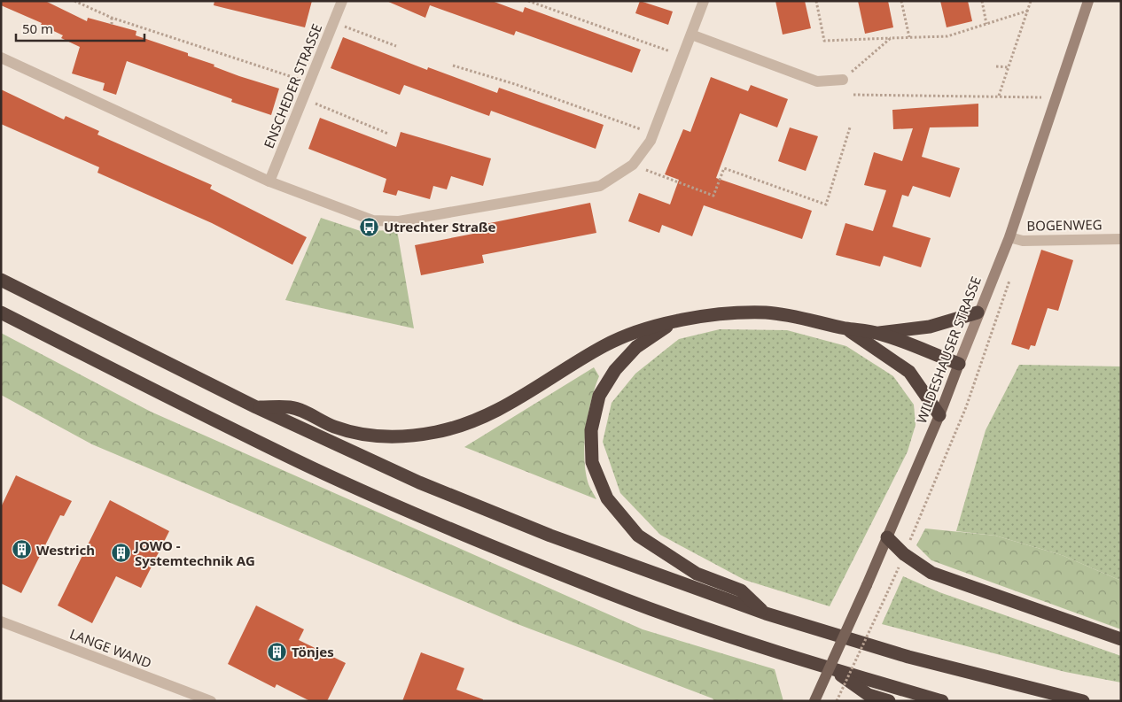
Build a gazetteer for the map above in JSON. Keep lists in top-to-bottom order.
{
  "streets": {
    "main road": ["WILDESHAUSER STRASSE"],
    "street": ["ENSCHEDER STRASSE", "BOGENWEG", "LANGE WAND"]
  },
  "crossings": [
    ["BOGENWEG", "WILDESHAUSER STRASSE"]
  ],
  "places": {
    "bus stop": ["Utrechter Straße"],
    "building": ["Westrich", "JOWO ‑ Systemtechnik AG", "Tönjes"]
  },
  "scale_bar": "50 m"
}
